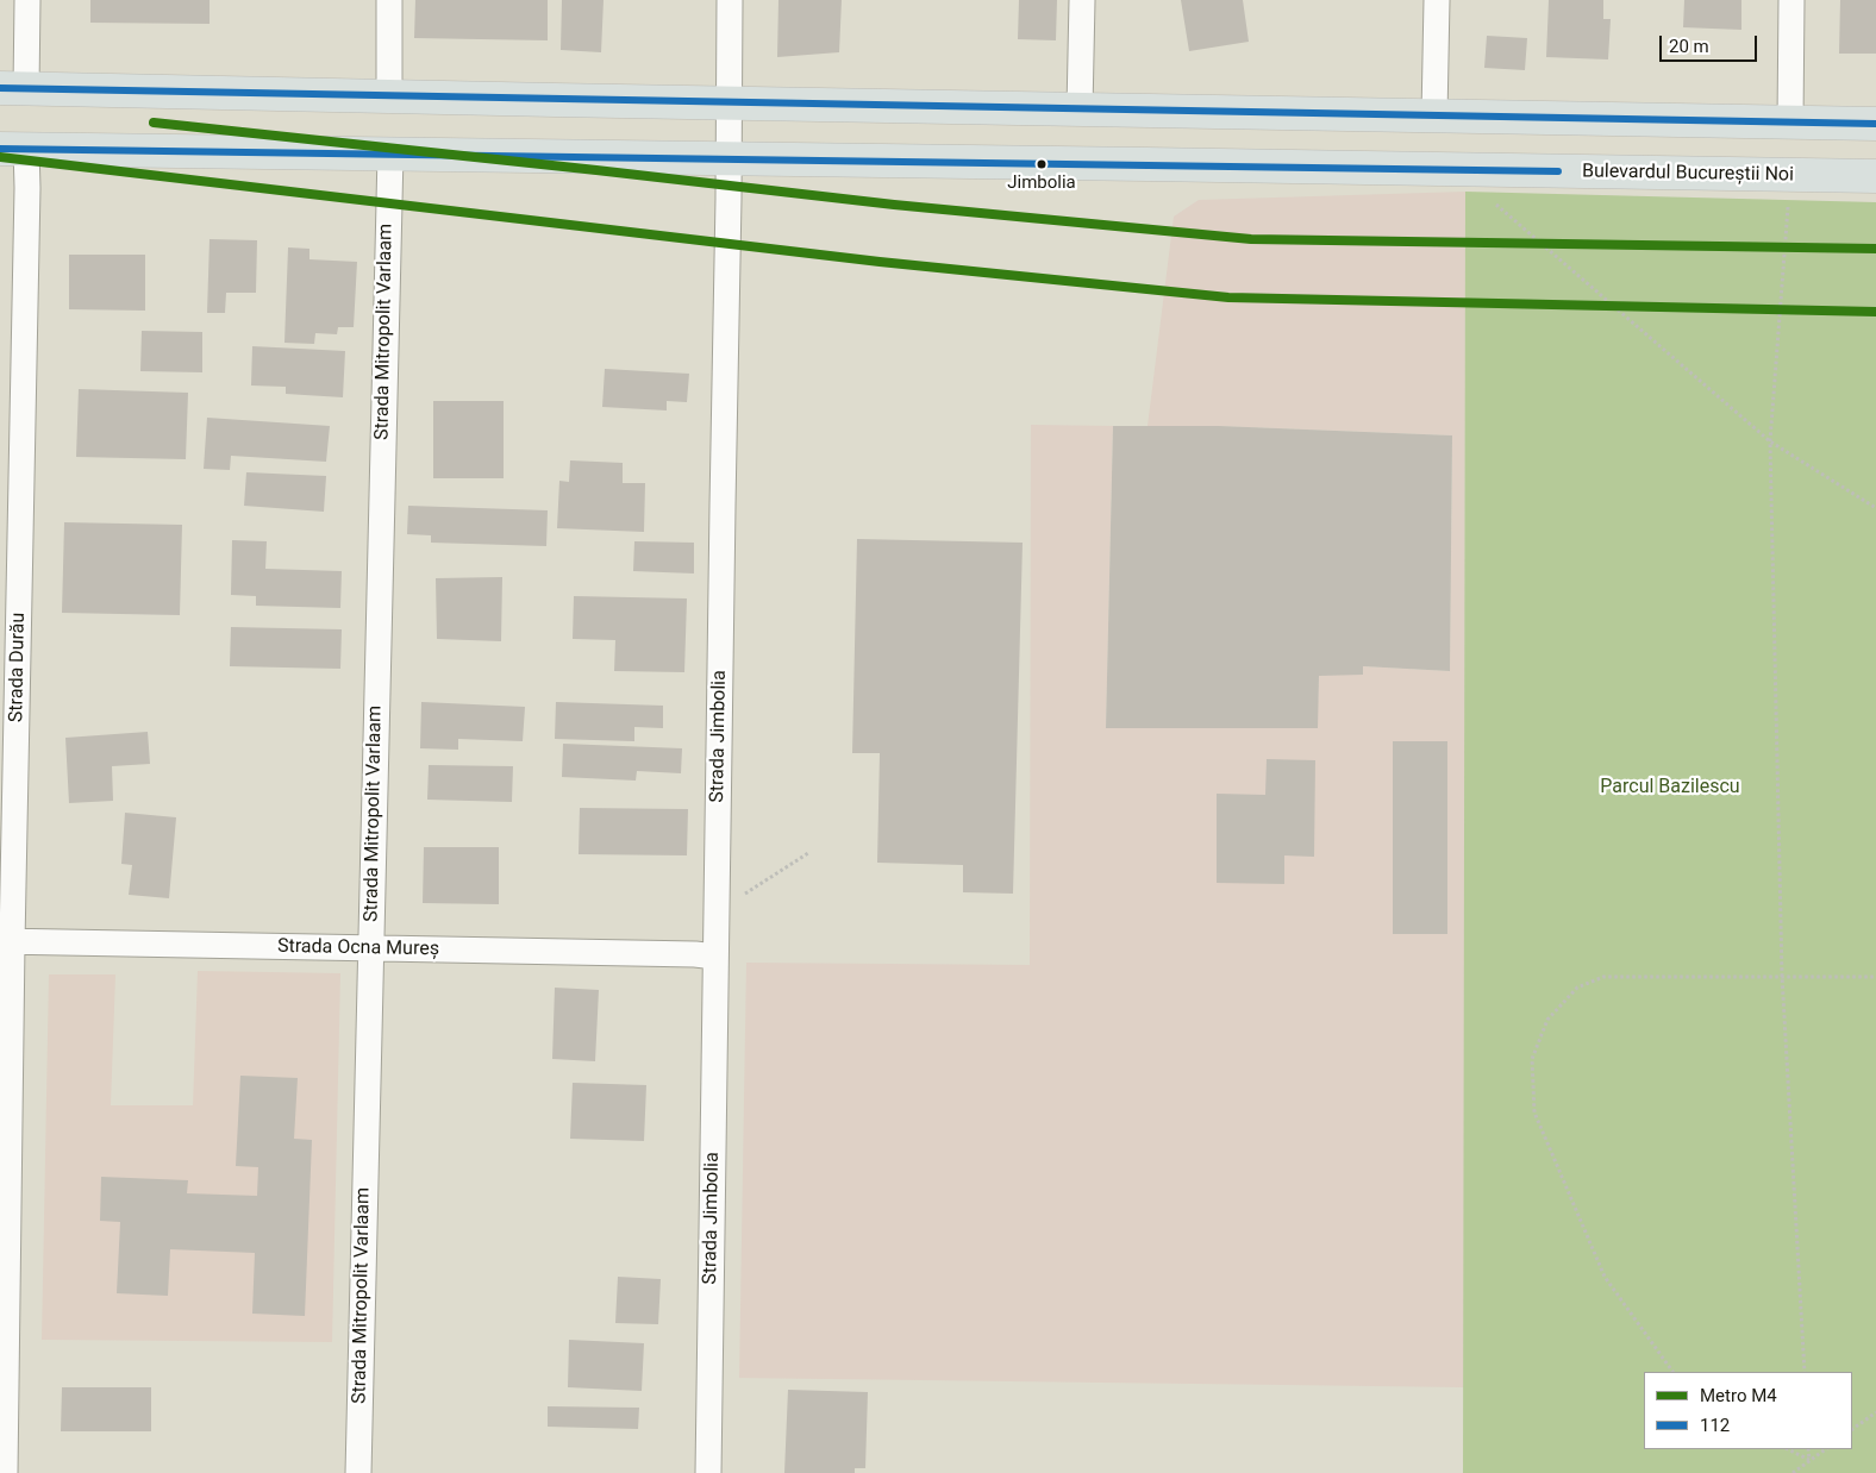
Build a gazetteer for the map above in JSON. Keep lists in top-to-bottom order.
{
  "streets": {
    "main road": ["Bulevardul Bucureștii Noi"],
    "street": [
      "Strada Mitropolit Varlaam",
      "Strada Durău",
      "Strada Jimbolia",
      "Strada Ocna Mureș"
    ]
  },
  "crossings": [
    ["Bulevardul Bucureștii Noi", "Strada Mitropolit Varlaam"],
    ["Bulevardul Bucureștii Noi", "Strada Durău"],
    ["Bulevardul Bucureștii Noi", "Strada Jimbolia"],
    ["Strada Mitropolit Varlaam", "Strada Ocna Mureș"],
    ["Strada Durău", "Strada Ocna Mureș"],
    ["Strada Jimbolia", "Strada Ocna Mureș"]
  ],
  "parks": ["Parcul Bazilescu"],
  "places": ["Jimbolia"],
  "lines": ["transit line 112", "metro line M4"],
  "legend": ["Metro M4", "112"],
  "scale_bar": "20 m"
}
